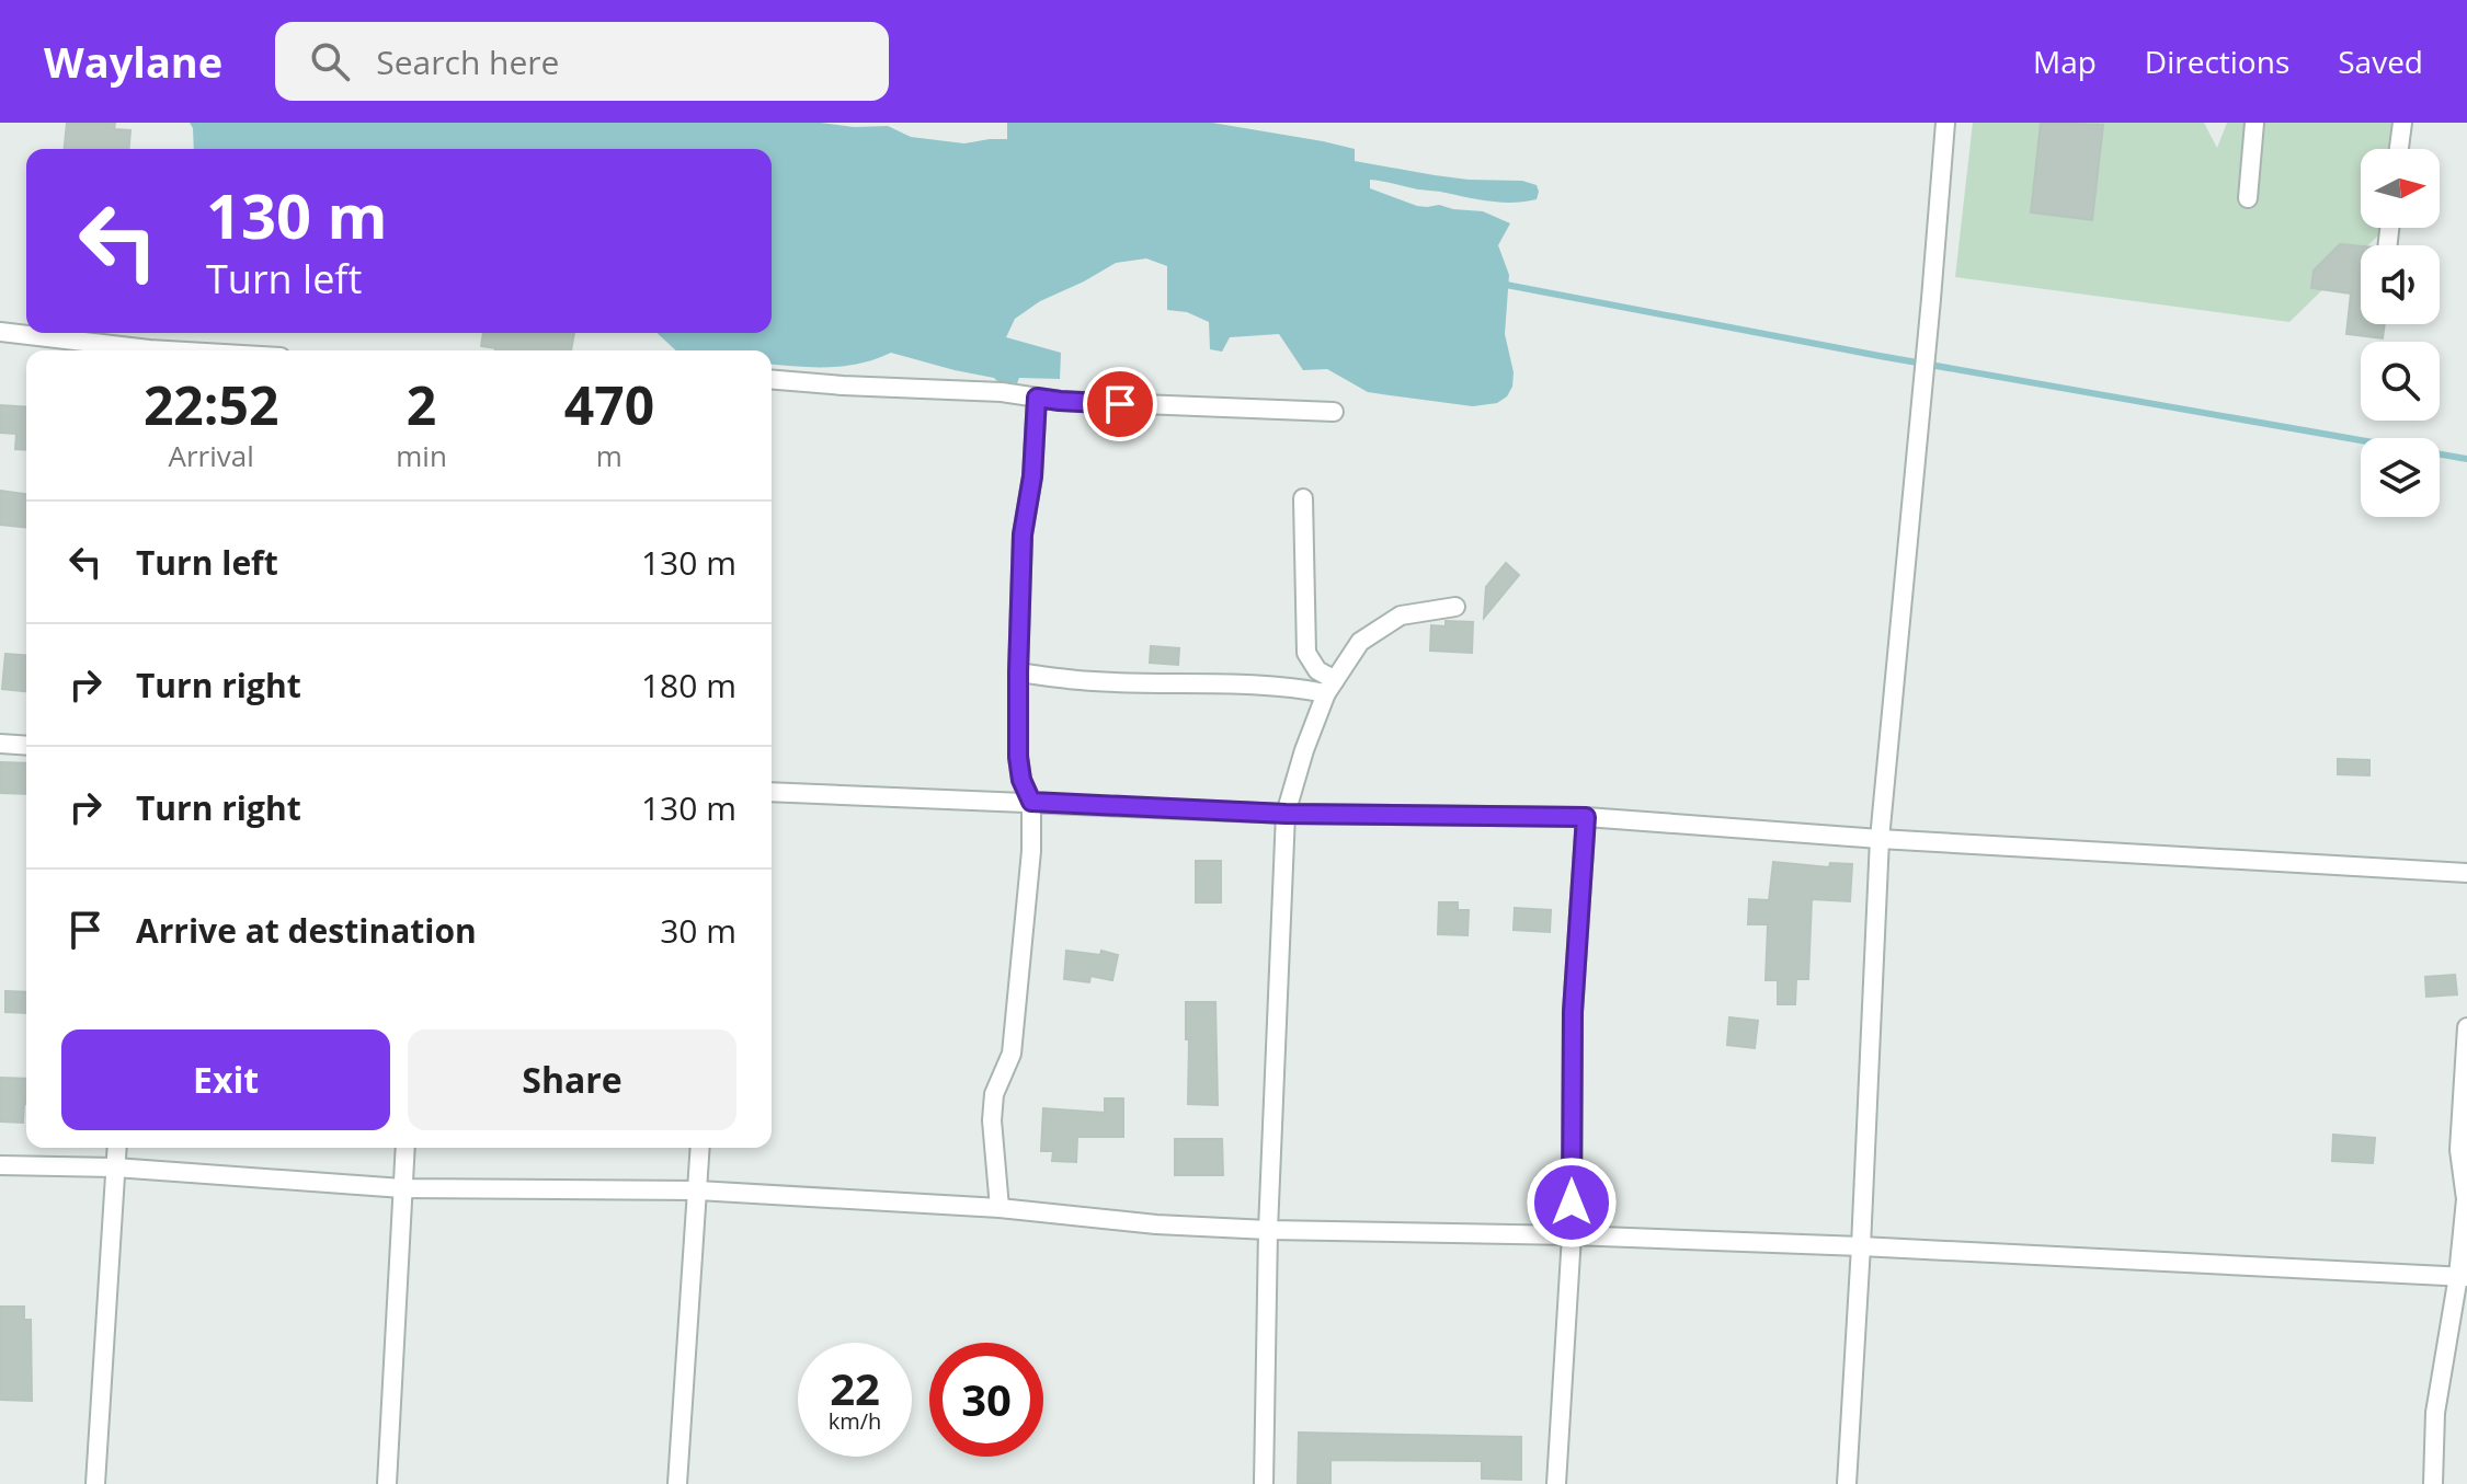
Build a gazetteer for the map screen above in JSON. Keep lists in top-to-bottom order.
{
  "north": "right",
  "page": {
    "header": "Waylane",
    "search": "Search here",
    "nav": ["Map", "Directions", "Saved"],
    "turn": ["130 m", "Turn left"],
    "eta": [
      "22:52",
      "Arrival",
      "2",
      "min",
      "470",
      "m"
    ],
    "list": [
      {
        "name": "Turn left",
        "value": "130 m"
      },
      {
        "name": "Turn right",
        "value": "180 m"
      },
      {
        "name": "Turn right",
        "value": "130 m"
      },
      {
        "name": "Arrive at destination",
        "value": "30 m"
      }
    ],
    "buttons": ["Exit", "Share"],
    "speed": "22 km/h",
    "limit": "30"
  }
}
